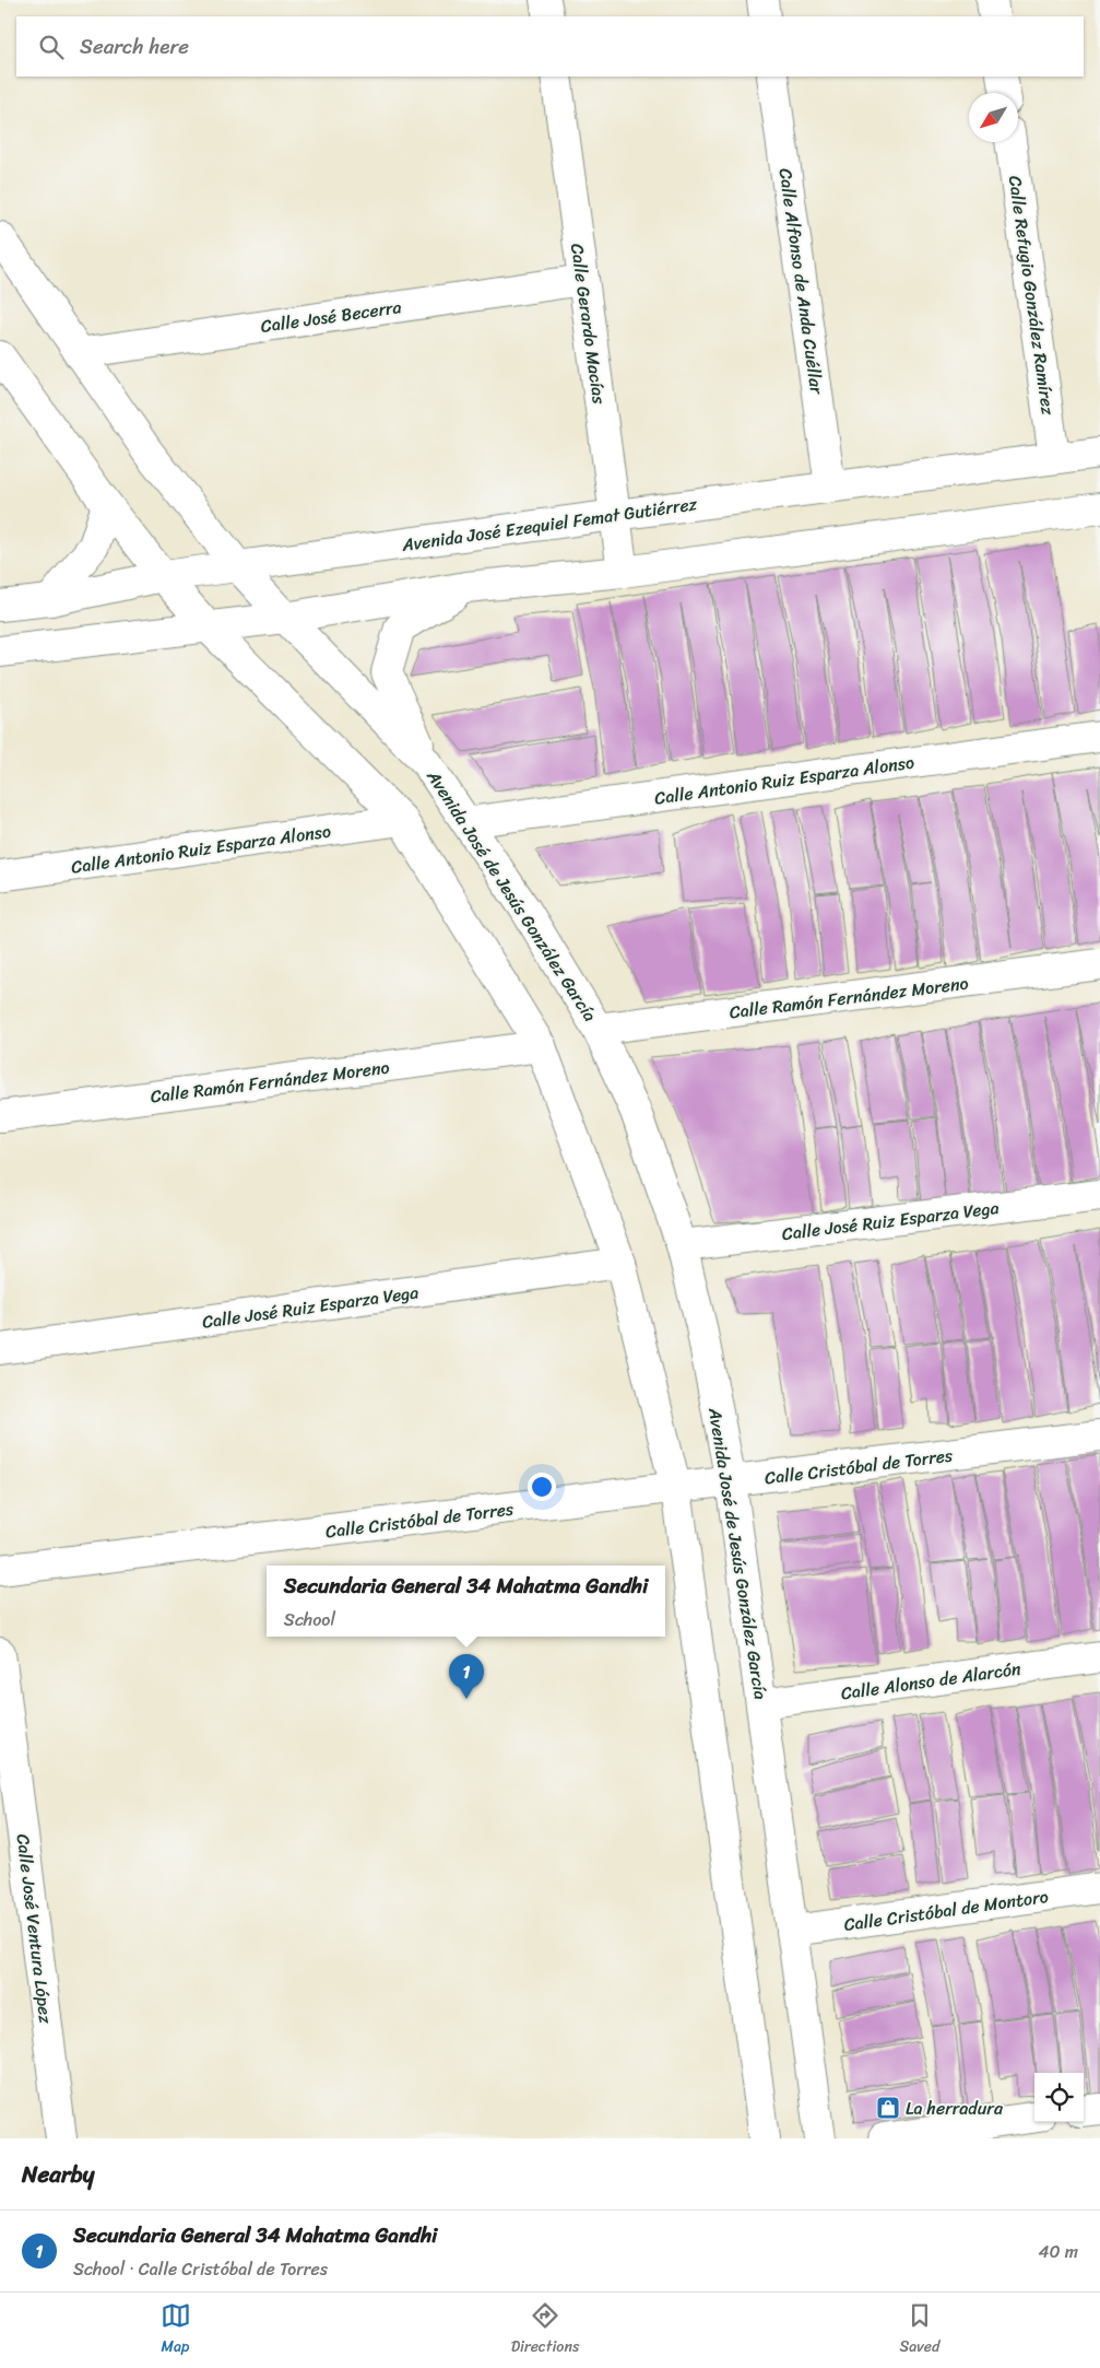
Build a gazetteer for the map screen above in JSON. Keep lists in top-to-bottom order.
{
  "streets": {
    "street": [
      "Calle Alfonso de Anda Cuéllar",
      "Calle Refugio González Ramírez",
      "Calle José Becerra",
      "Calle Gerardo Macías",
      "Avenida José Ezequiel Femat Gutiérrez",
      "Calle Antonio Ruiz Esparza Alonso",
      "Avenida José de Jesús González García",
      "Calle Ramón Fernández Moreno",
      "Calle José Ruiz Esparza Vega",
      "Calle Cristóbal de Torres",
      "Calle Alonso de Alarcón",
      "Calle Cristóbal de Montoro",
      "Calle José Ventura López"
    ]
  },
  "crossings": [
    ["Calle Alfonso de Anda Cuéllar", "Avenida José Ezequiel Femat Gutiérrez"],
    ["Calle Refugio González Ramírez", "Avenida José Ezequiel Femat Gutiérrez"],
    ["Calle José Becerra", "Calle Gerardo Macías"],
    ["Calle José Becerra", "Avenida José de Jesús González García"],
    ["Calle Gerardo Macías", "Avenida José Ezequiel Femat Gutiérrez"],
    ["Avenida José Ezequiel Femat Gutiérrez", "Avenida José de Jesús González García"],
    ["Calle Antonio Ruiz Esparza Alonso", "Avenida José de Jesús González García"],
    ["Avenida José de Jesús González García", "Calle Ramón Fernández Moreno"],
    ["Avenida José de Jesús González García", "Calle José Ruiz Esparza Vega"],
    ["Avenida José de Jesús González García", "Calle Cristóbal de Torres"],
    ["Avenida José de Jesús González García", "Calle Alonso de Alarcón"],
    ["Avenida José de Jesús González García", "Calle Cristóbal de Montoro"]
  ],
  "places": {
    "shop": ["La herradura"]
  },
  "north": "bottom left",
  "page": {
    "search": "Search here",
    "popup": ["Secundaria General 34 Mahatma Gandhi", "School"],
    "pins": "1",
    "heading": "Nearby",
    "list": [
      {
        "mark": "1",
        "name": "Secundaria General 34 Mahatma Gandhi",
        "note": "School · Calle Cristóbal de Torres",
        "value": "40 m"
      }
    ],
    "nav": ["Map", "Directions", "Saved"]
  }
}
